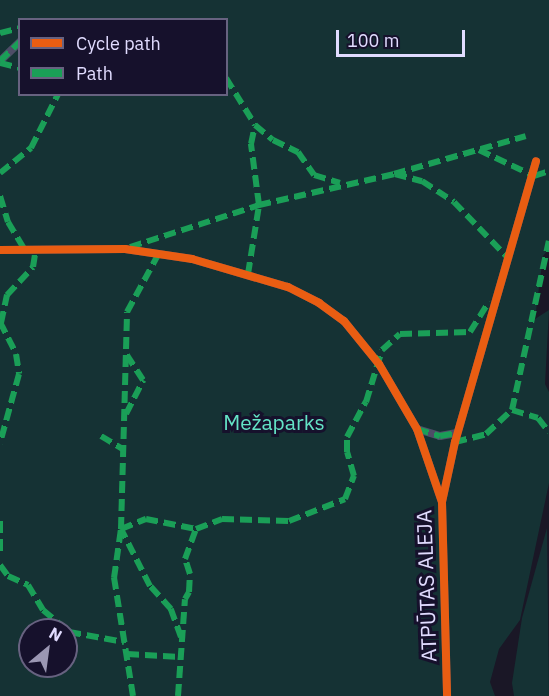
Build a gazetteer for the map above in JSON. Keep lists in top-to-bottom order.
{
  "streets": {
    "street": ["ATPŪTAS ALEJA"]
  },
  "parks": ["Mežaparks"],
  "legend": ["Cycle path", "Path"],
  "scale_bar": "100 m",
  "north": "top right"
}
